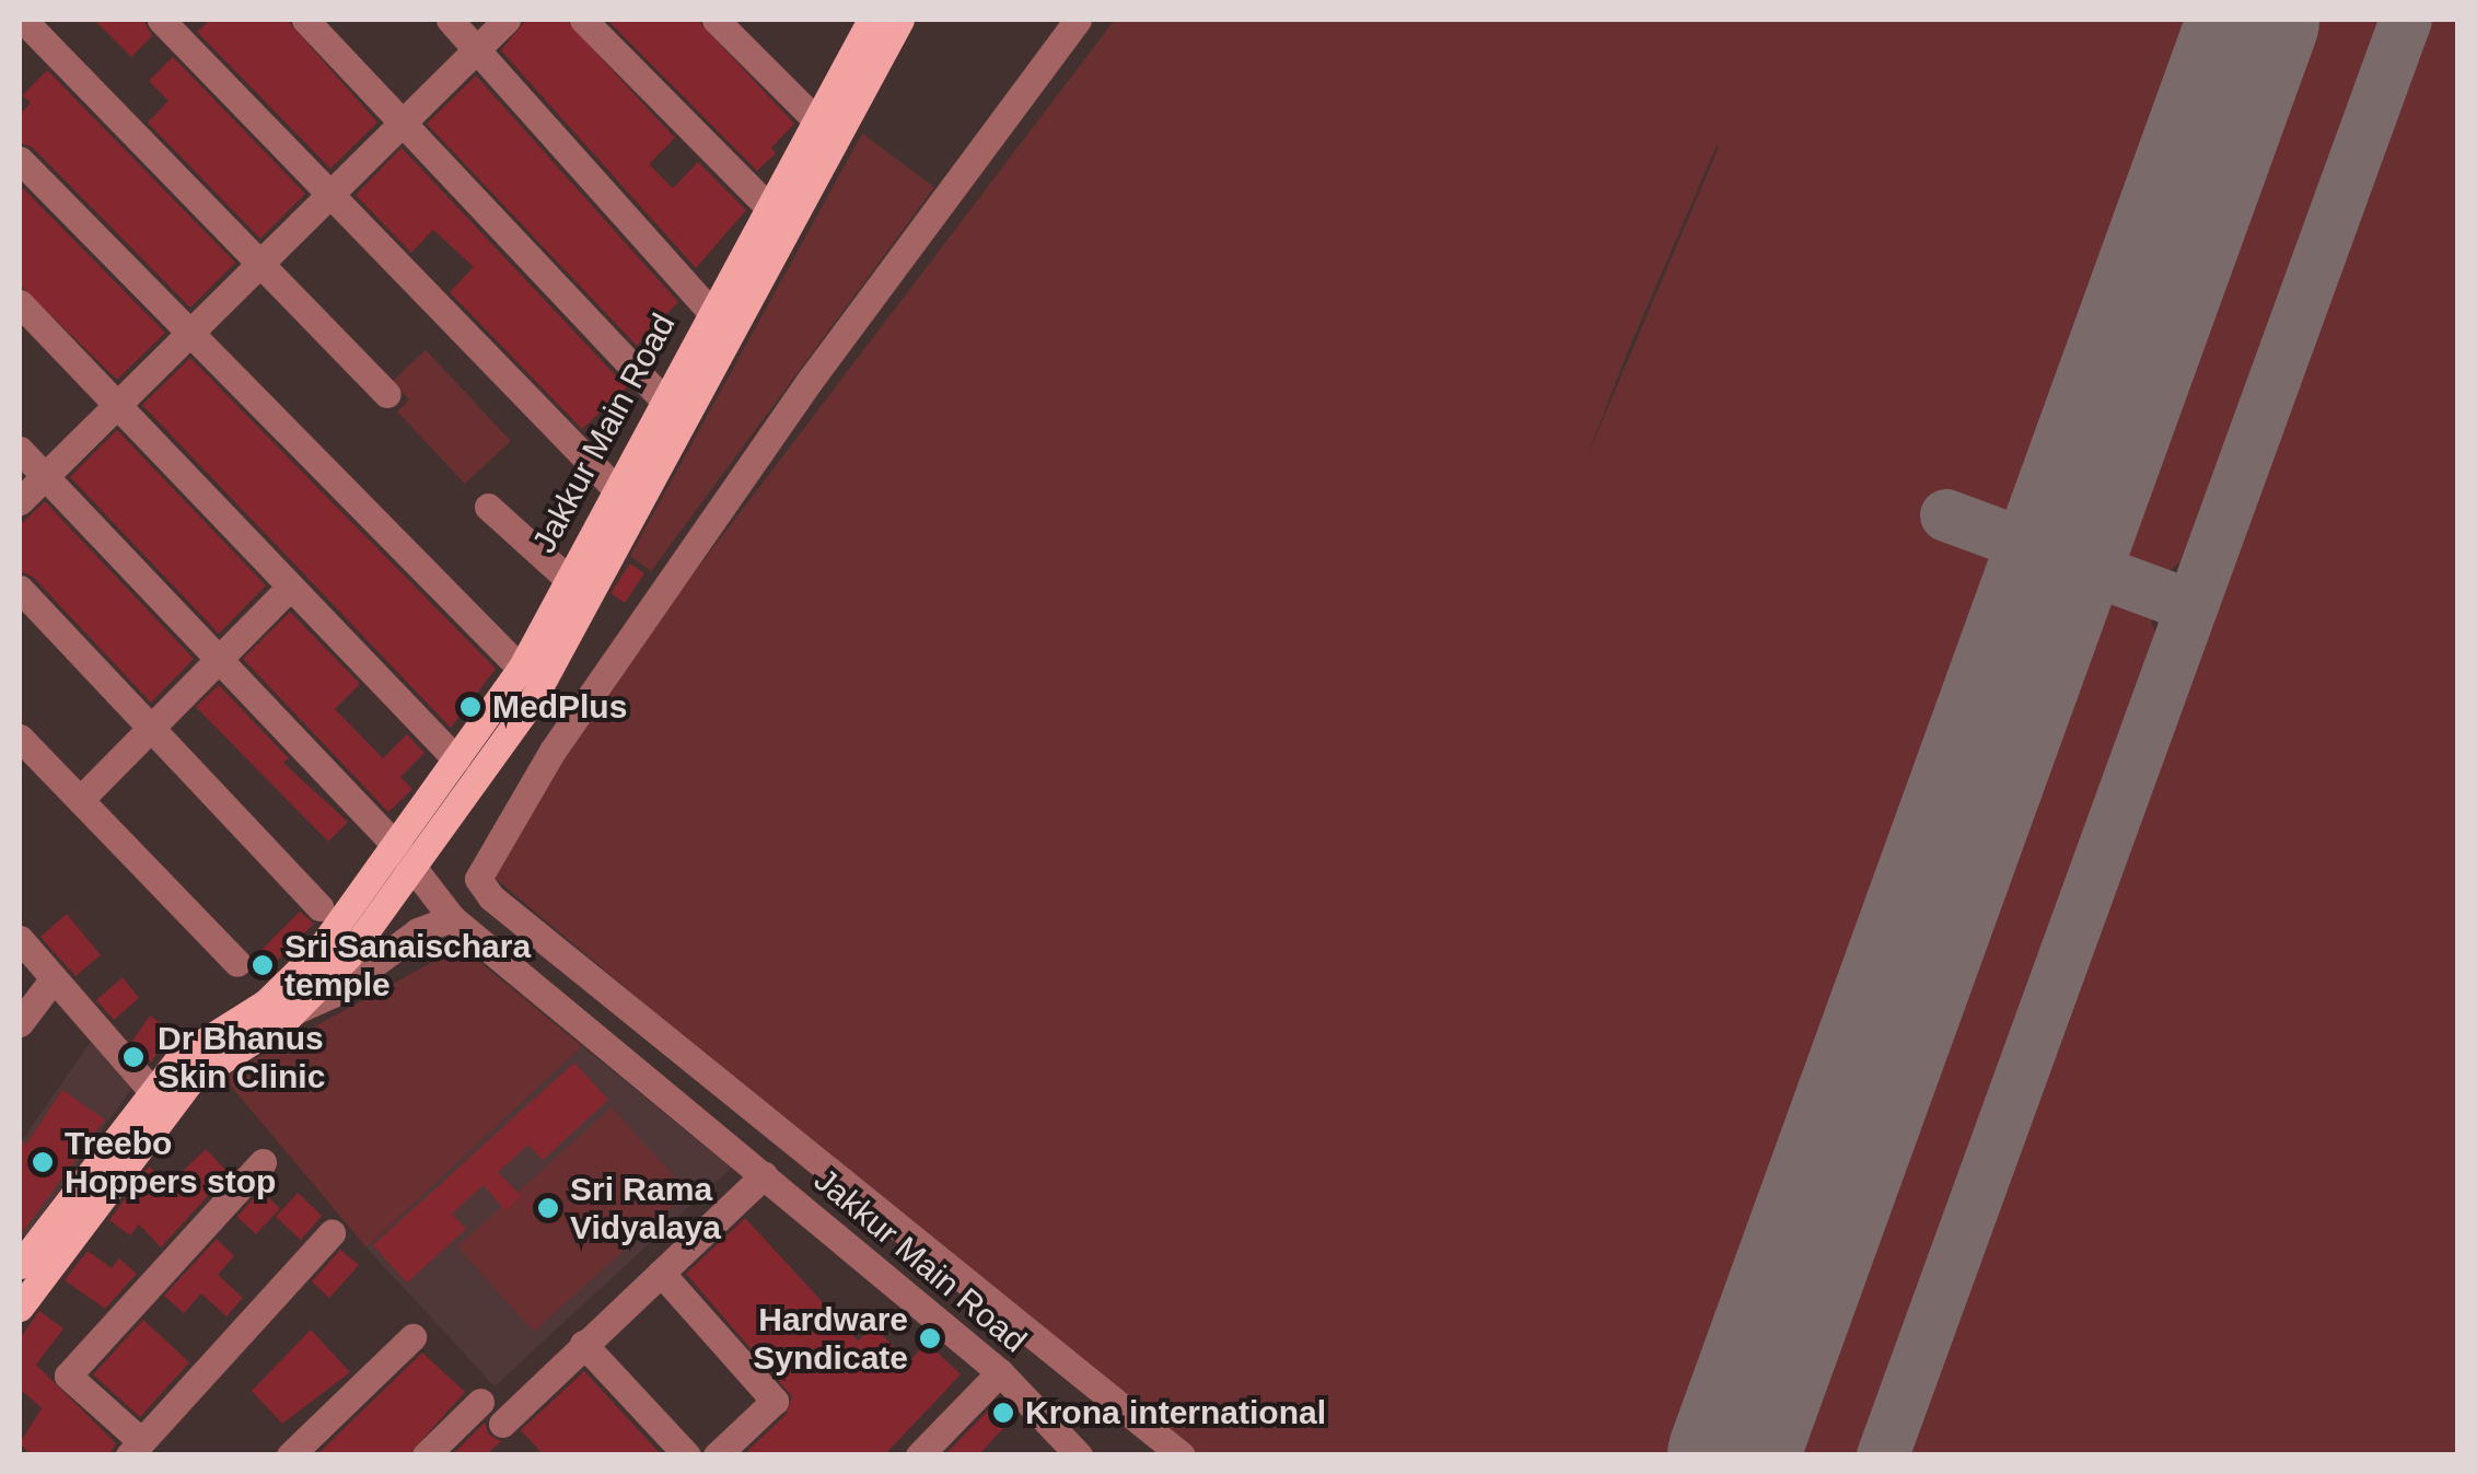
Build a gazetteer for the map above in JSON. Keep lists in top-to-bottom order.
{
  "streets": {
    "main road": ["Jakkur Main Road"]
  },
  "places": [
    "MedPlus",
    "Sri Sanaischara temple",
    "Dr Bhanus Skin Clinic",
    "Treebo Hoppers stop",
    "Sri Rama Vidyalaya",
    "Hardware Syndicate",
    "Krona international"
  ]
}
